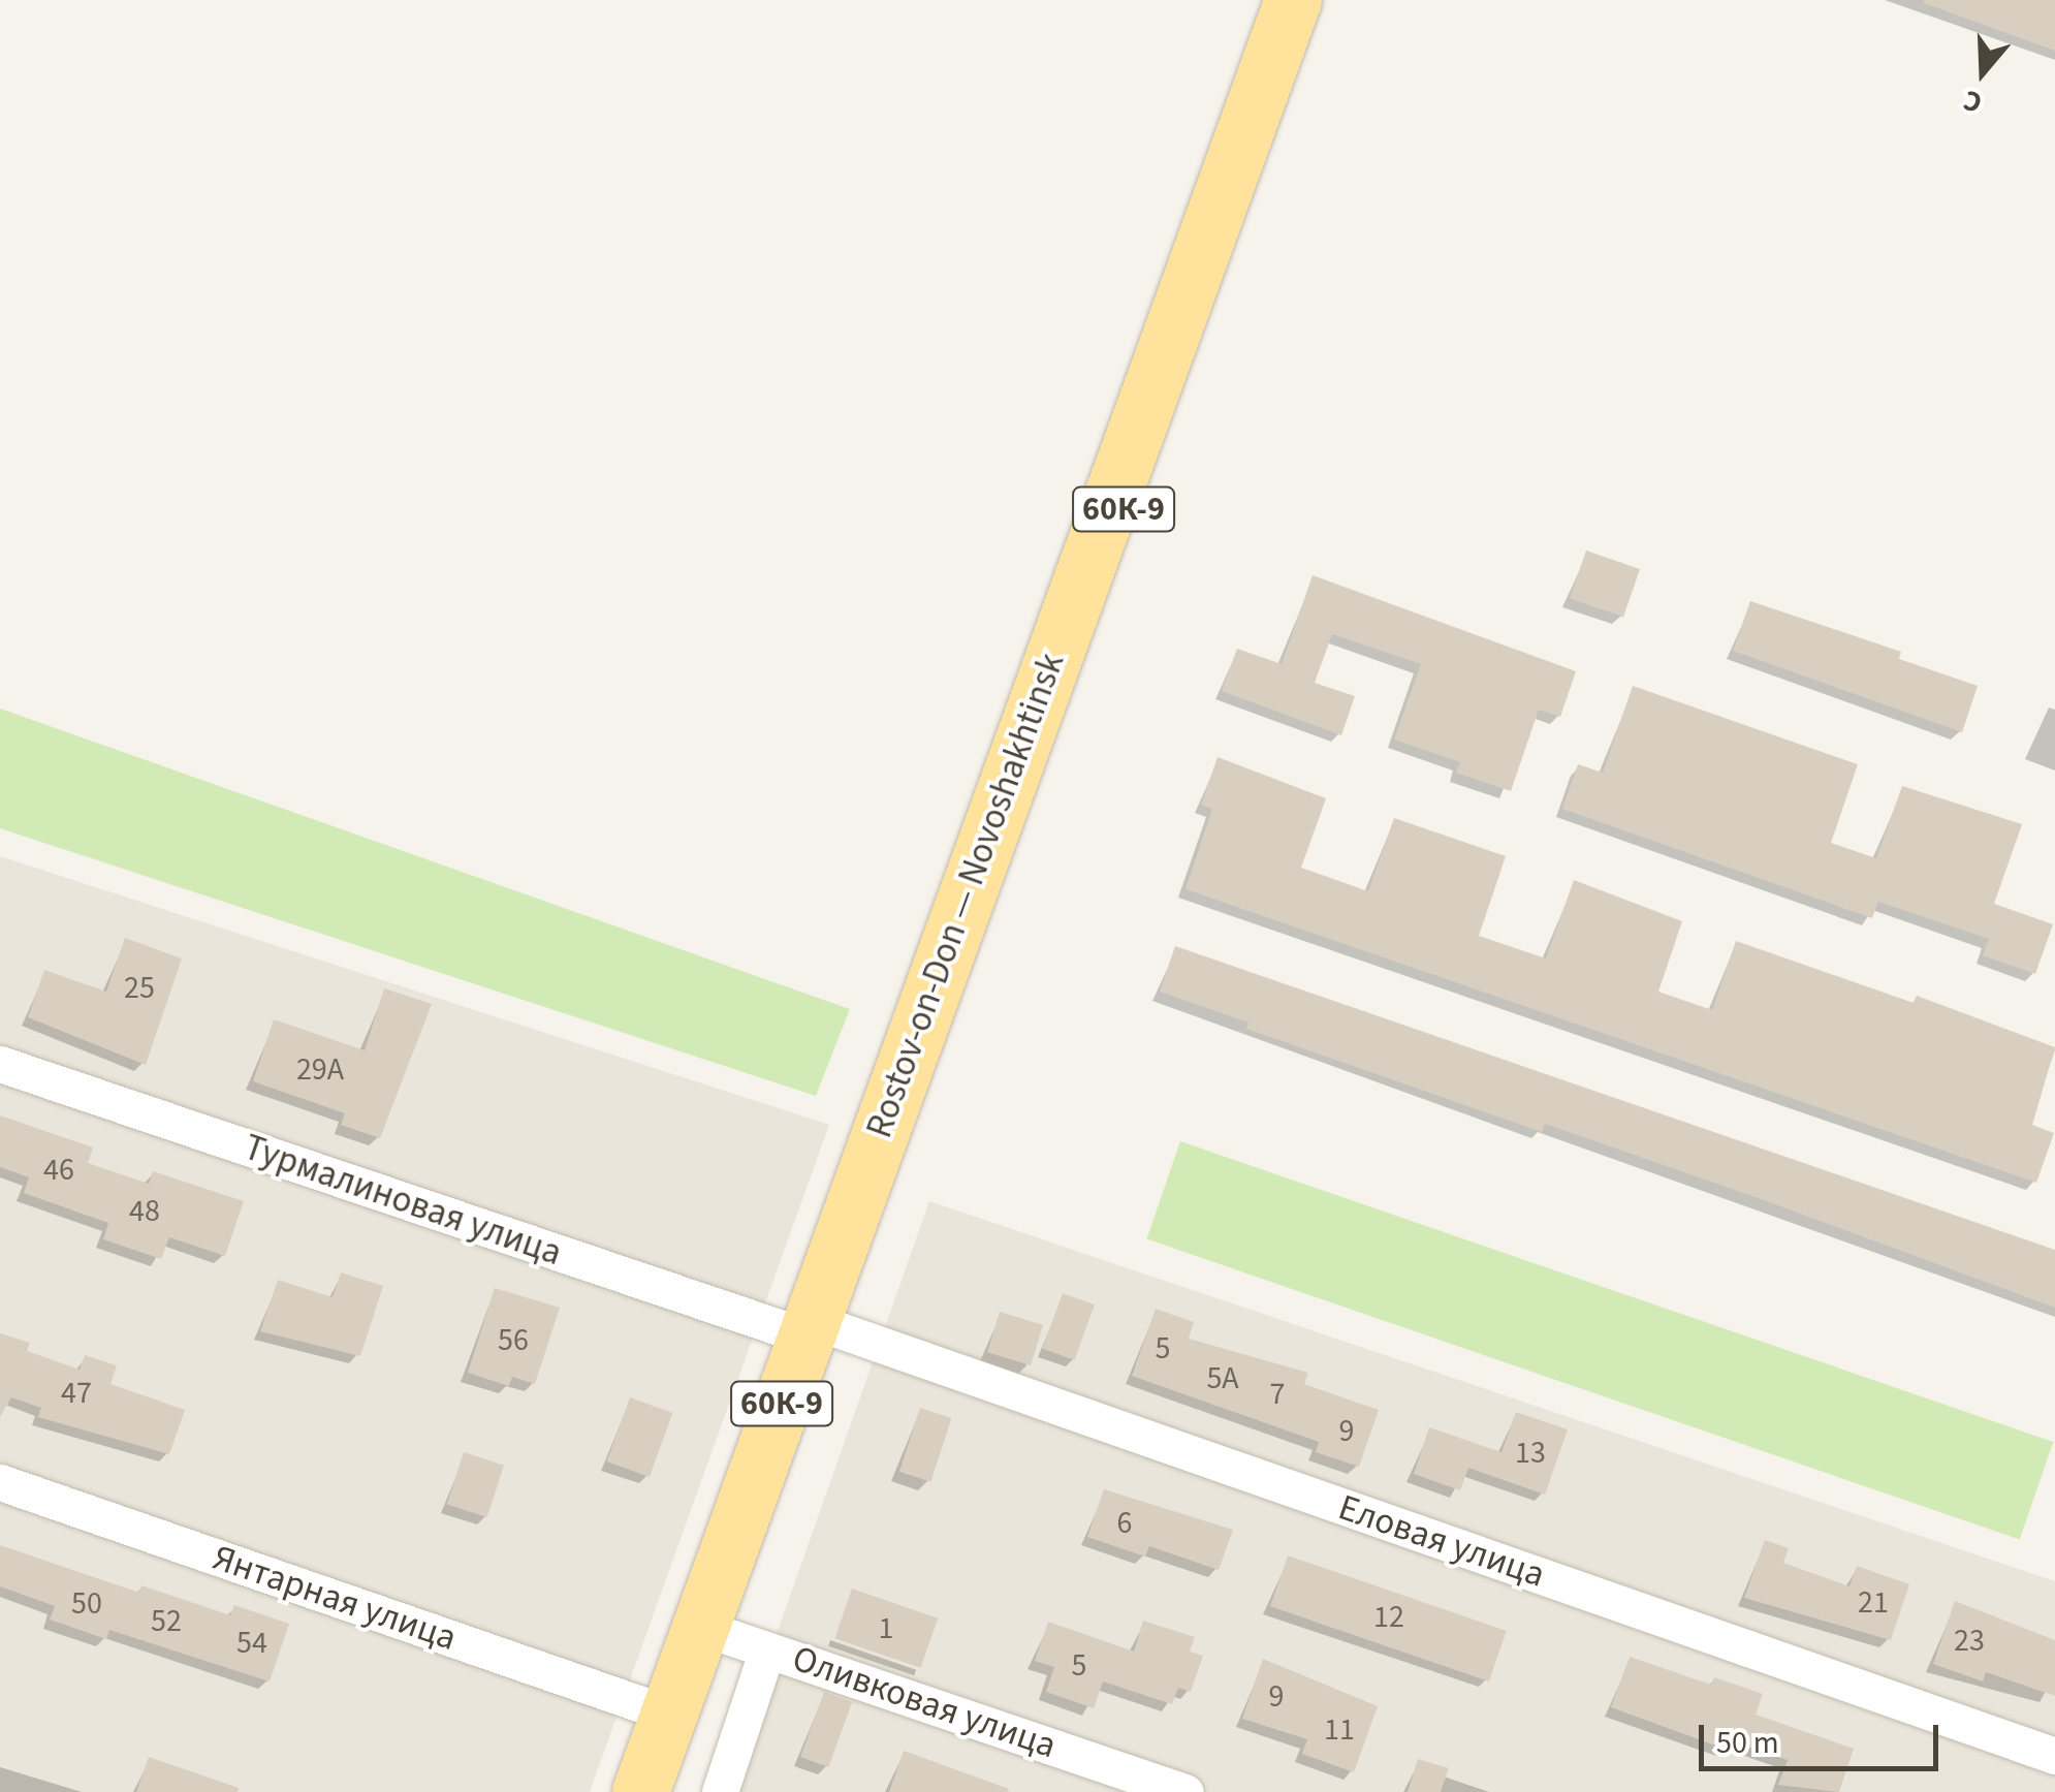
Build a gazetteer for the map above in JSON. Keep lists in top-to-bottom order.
{
  "streets": {
    "main road": ["60К-9", "Rostov-on-Don — Novoshakhtinsk"],
    "street": [
      "Турмалиновая улица",
      "Еловая улица",
      "Янтарная улица",
      "Оливковая улица"
    ]
  },
  "crossings": [
    ["Rostov-on-Don — Novoshakhtinsk", "Турмалиновая улица"],
    ["Rostov-on-Don — Novoshakhtinsk", "Еловая улица"],
    ["Rostov-on-Don — Novoshakhtinsk", "Янтарная улица"],
    ["Rostov-on-Don — Novoshakhtinsk", "Оливковая улица"],
    ["Турмалиновая улица", "Еловая улица"]
  ],
  "house_numbers": [
    "25",
    "29А",
    "46",
    "48",
    "56",
    "5",
    "5А",
    "47",
    "7",
    "9",
    "13",
    "6",
    "21",
    "50",
    "12",
    "52",
    "1",
    "23",
    "54",
    "5",
    "9",
    "11"
  ],
  "scale_bar": "50 m",
  "north": "bottom"
}
